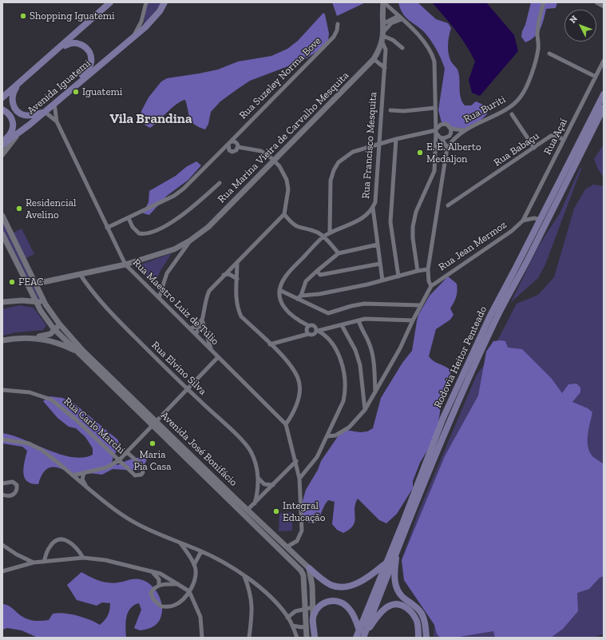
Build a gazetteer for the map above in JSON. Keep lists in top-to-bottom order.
{
  "streets": {
    "main road": [
      "Avenida Iguatemi",
      "Rua Marina Vieira de Carvalho Mesquita",
      "Rua Francisco Mesquita",
      "Rodovia Heitor Penteado",
      "Avenida José Bonifácio"
    ],
    "street": [
      "Rua Suzeley Norma Bove",
      "Rua Buriti",
      "Rua Açaí",
      "Rua Babaçu",
      "Rua Jean Mermoz",
      "Rua Maestro Luiz de Túlio",
      "Rua Elvino Silva",
      "Rua Carlo Marchi"
    ]
  },
  "crossings": [
    ["Rua Suzeley Norma Bove", "Rua Maestro Luiz de Túlio"],
    ["Rua Açaí", "Rua Babaçu"],
    ["Rua Açaí", "Rua Jean Mermoz"],
    ["Rua Marina Vieira de Carvalho Mesquita", "Rua Francisco Mesquita"],
    ["Rua Marina Vieira de Carvalho Mesquita", "Rua Maestro Luiz de Túlio"],
    ["Rua Marina Vieira de Carvalho Mesquita", "Rua Elvino Silva"],
    ["Rua Marina Vieira de Carvalho Mesquita", "Avenida José Bonifácio"]
  ],
  "districts": ["Vila Brandina"],
  "places": [
    "Shopping Iguatemi",
    "Iguatemi",
    "E. E. Alberto Medaljon",
    "Residencial Avelino",
    "FEAC",
    "Maria Pia Casa",
    "Integral Educação"
  ],
  "north": "top left"
}
